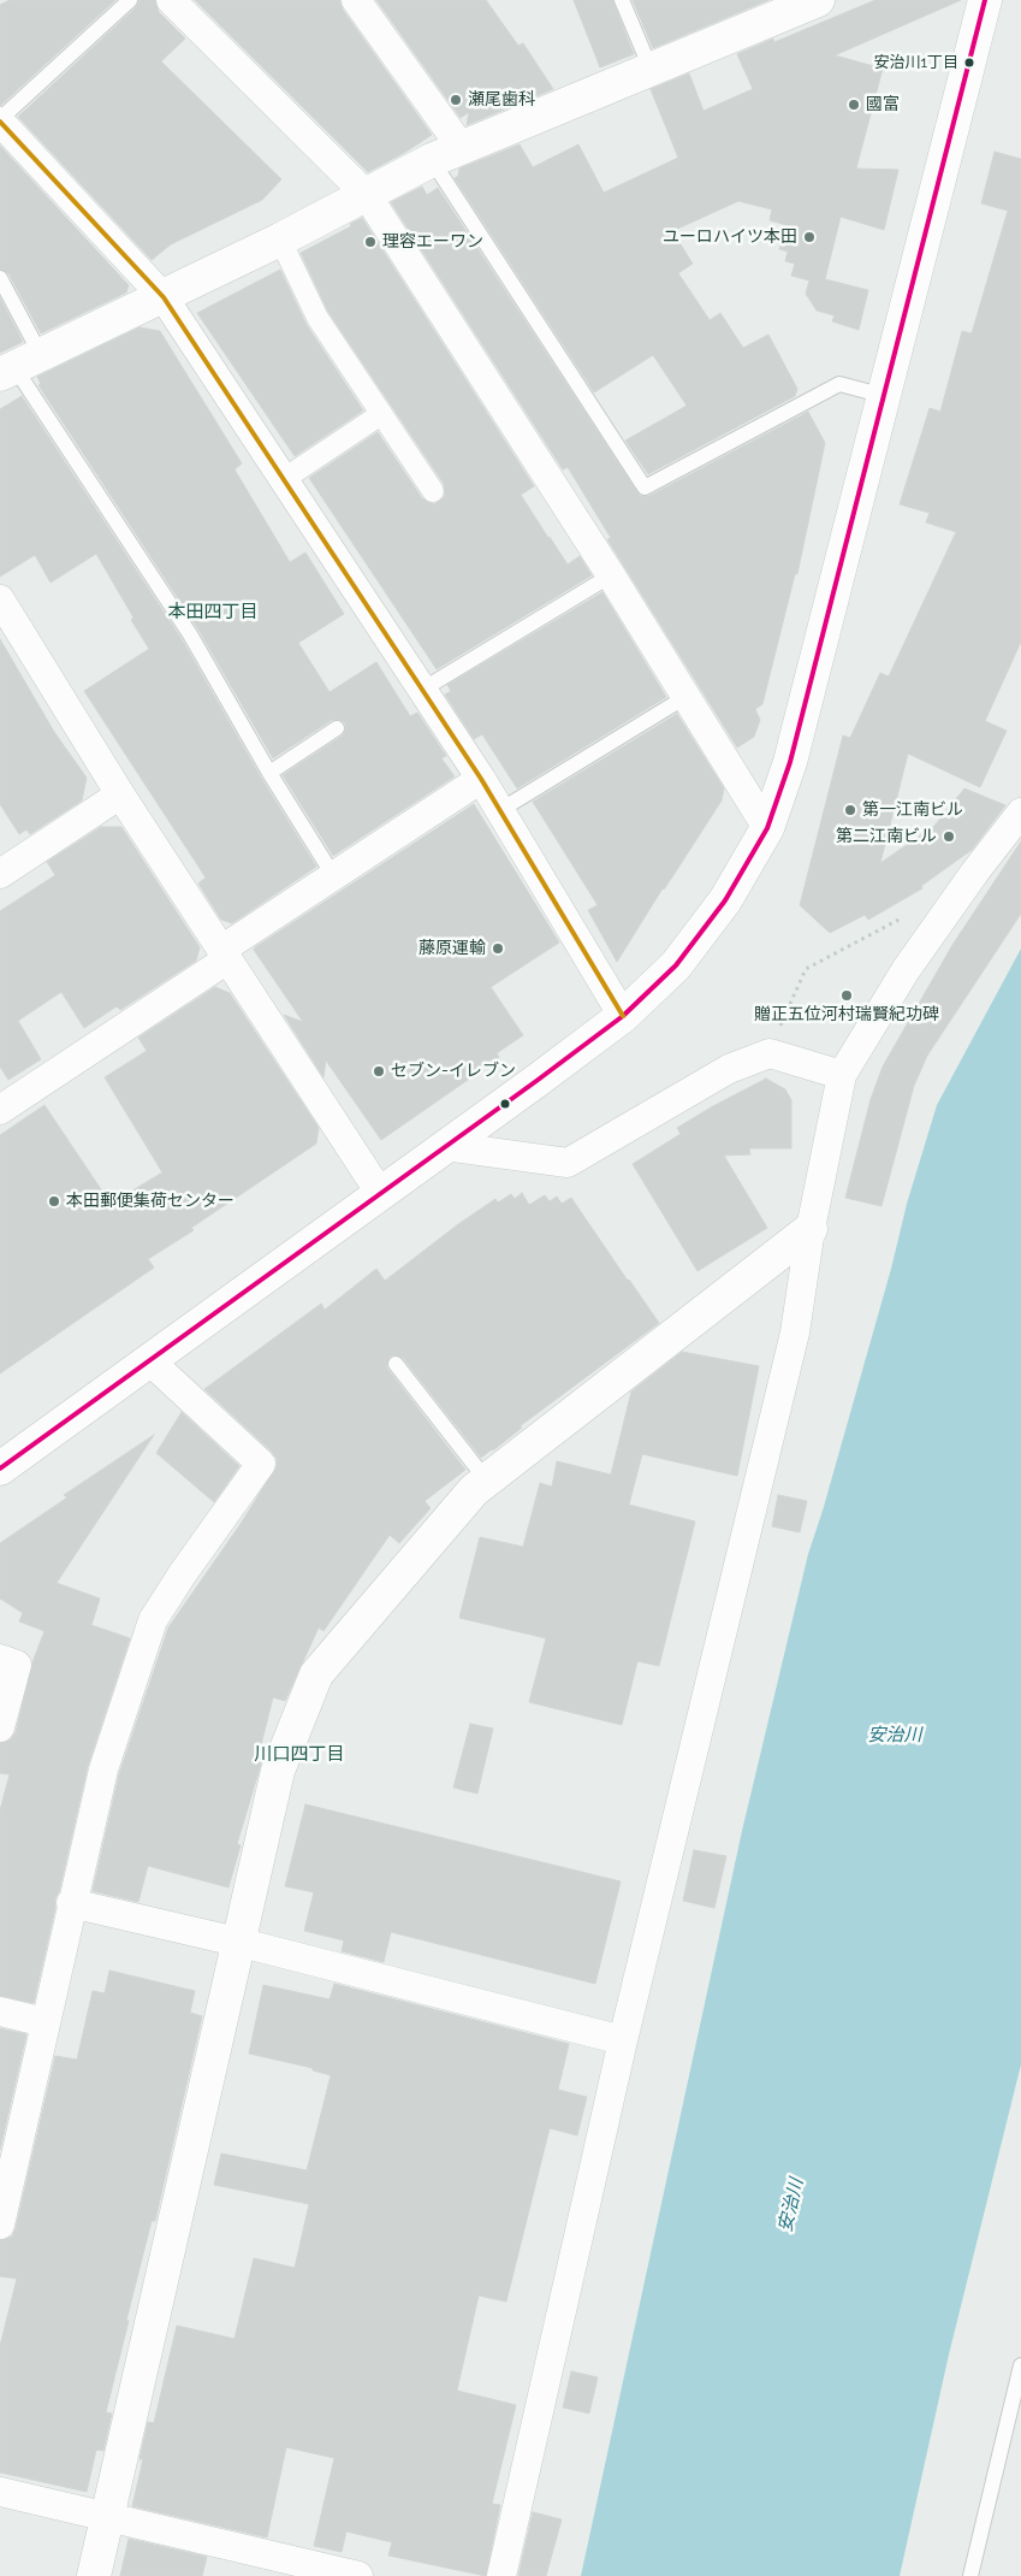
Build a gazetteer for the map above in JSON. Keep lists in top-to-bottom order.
{
  "districts": ["本田四丁目", "川口四丁目"],
  "water": ["安治川"],
  "places": [
    "安治川1丁目",
    "瀬尾歯科",
    "國富",
    "ユーロハイツ本田",
    "理容エーワン",
    "第一江南ビル",
    "第二江南ビル",
    "藤原運輸",
    "贈正五位河村瑞賢紀功碑",
    "セブン-イレブン",
    "本田郵便集荷センター"
  ]
}
